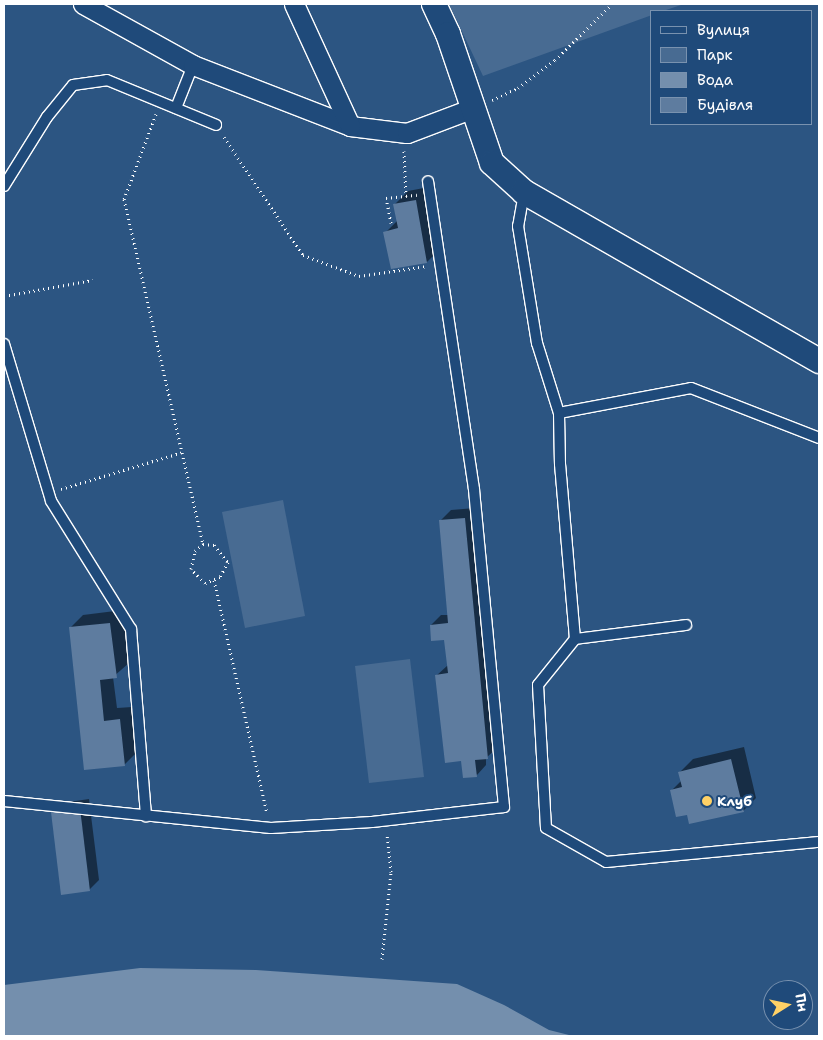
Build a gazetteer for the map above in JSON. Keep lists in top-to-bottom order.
{
  "places": ["Клуб"],
  "legend": [
    "Вулиця",
    "Парк",
    "Вода",
    "Будівля"
  ],
  "north": "right"
}
